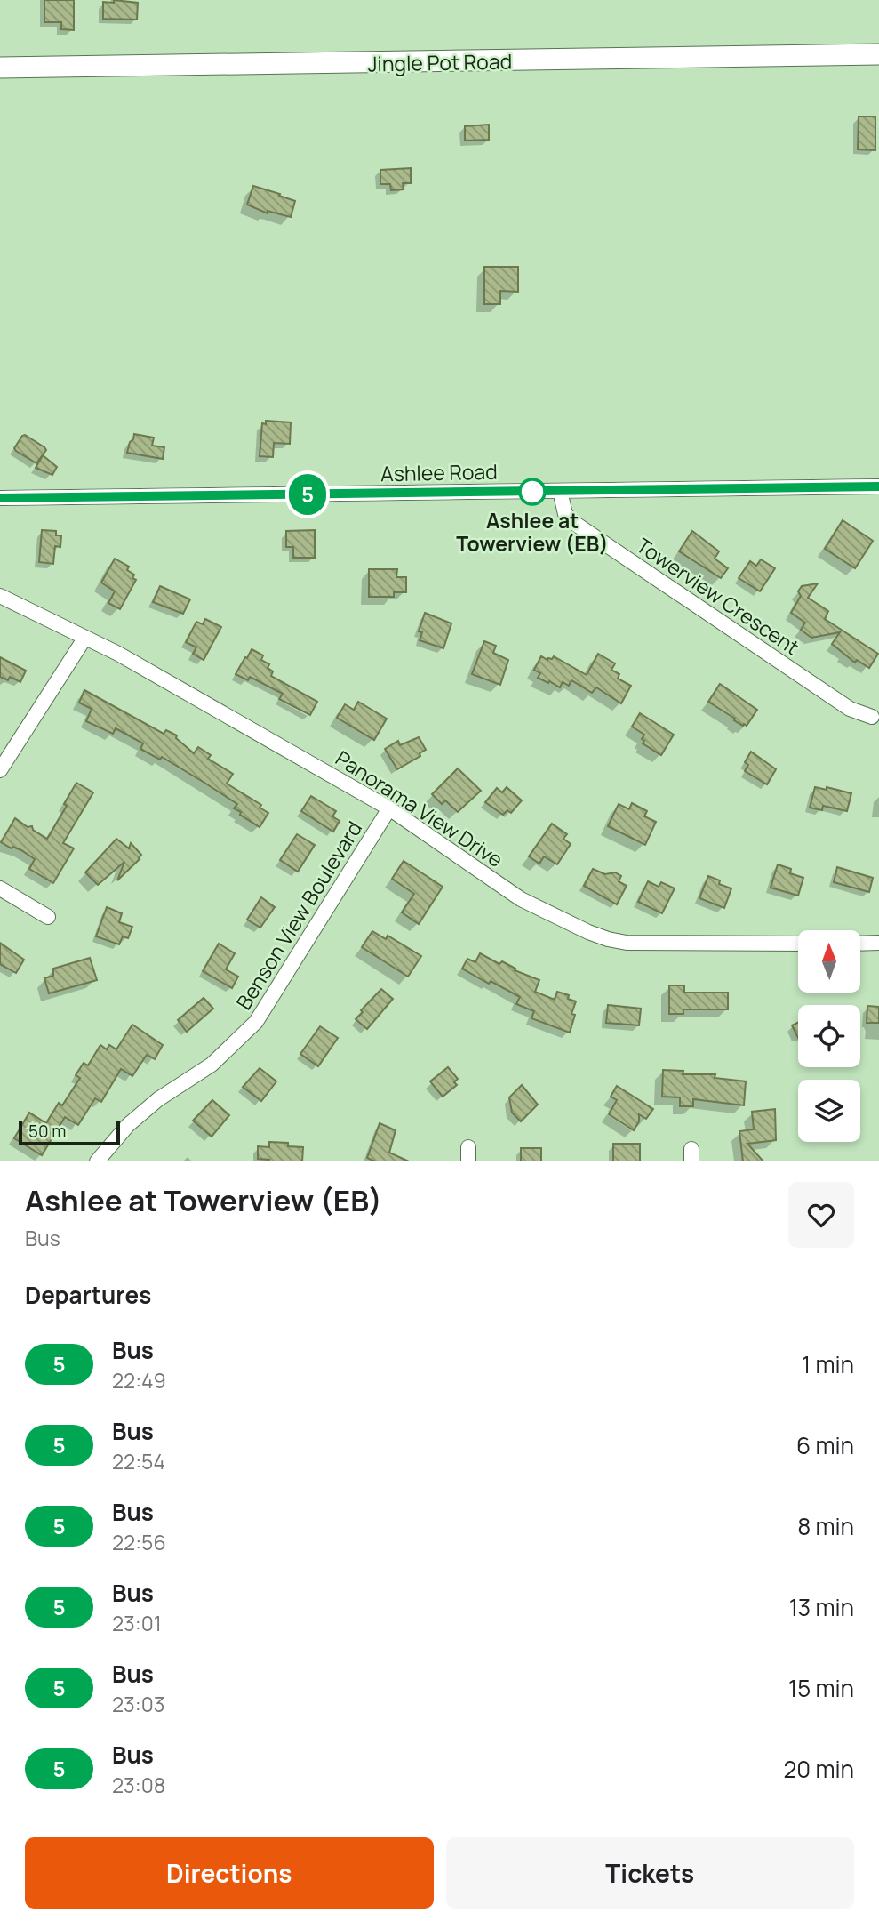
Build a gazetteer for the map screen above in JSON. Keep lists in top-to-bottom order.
{
  "streets": {
    "street": [
      "Jingle Pot Road",
      "Ashlee Road",
      "Towerview Crescent",
      "Panorama View Drive",
      "Benson View Boulevard"
    ]
  },
  "crossings": [
    ["Ashlee Road", "Towerview Crescent"],
    ["Panorama View Drive", "Benson View Boulevard"]
  ],
  "places": ["Ashlee at Towerview (EB)"],
  "lines": ["bus line 5"],
  "scale_bar": "50 m",
  "north": "top",
  "page": {
    "on_map": "5",
    "scale": "50 m",
    "heading": [
      ["Ashlee at Towerview (EB)", "Bus"],
      "Departures"
    ],
    "list": [
      {
        "mark": "5",
        "name": "Bus",
        "note": "22:49",
        "value": "1 min"
      },
      {
        "mark": "5",
        "name": "Bus",
        "note": "22:54",
        "value": "6 min"
      },
      {
        "mark": "5",
        "name": "Bus",
        "note": "22:56",
        "value": "8 min"
      },
      {
        "mark": "5",
        "name": "Bus",
        "note": "23:01",
        "value": "13 min"
      },
      {
        "mark": "5",
        "name": "Bus",
        "note": "23:03",
        "value": "15 min"
      },
      {
        "mark": "5",
        "name": "Bus",
        "note": "23:08",
        "value": "20 min"
      }
    ],
    "buttons": ["Directions", "Tickets"]
  }
}
